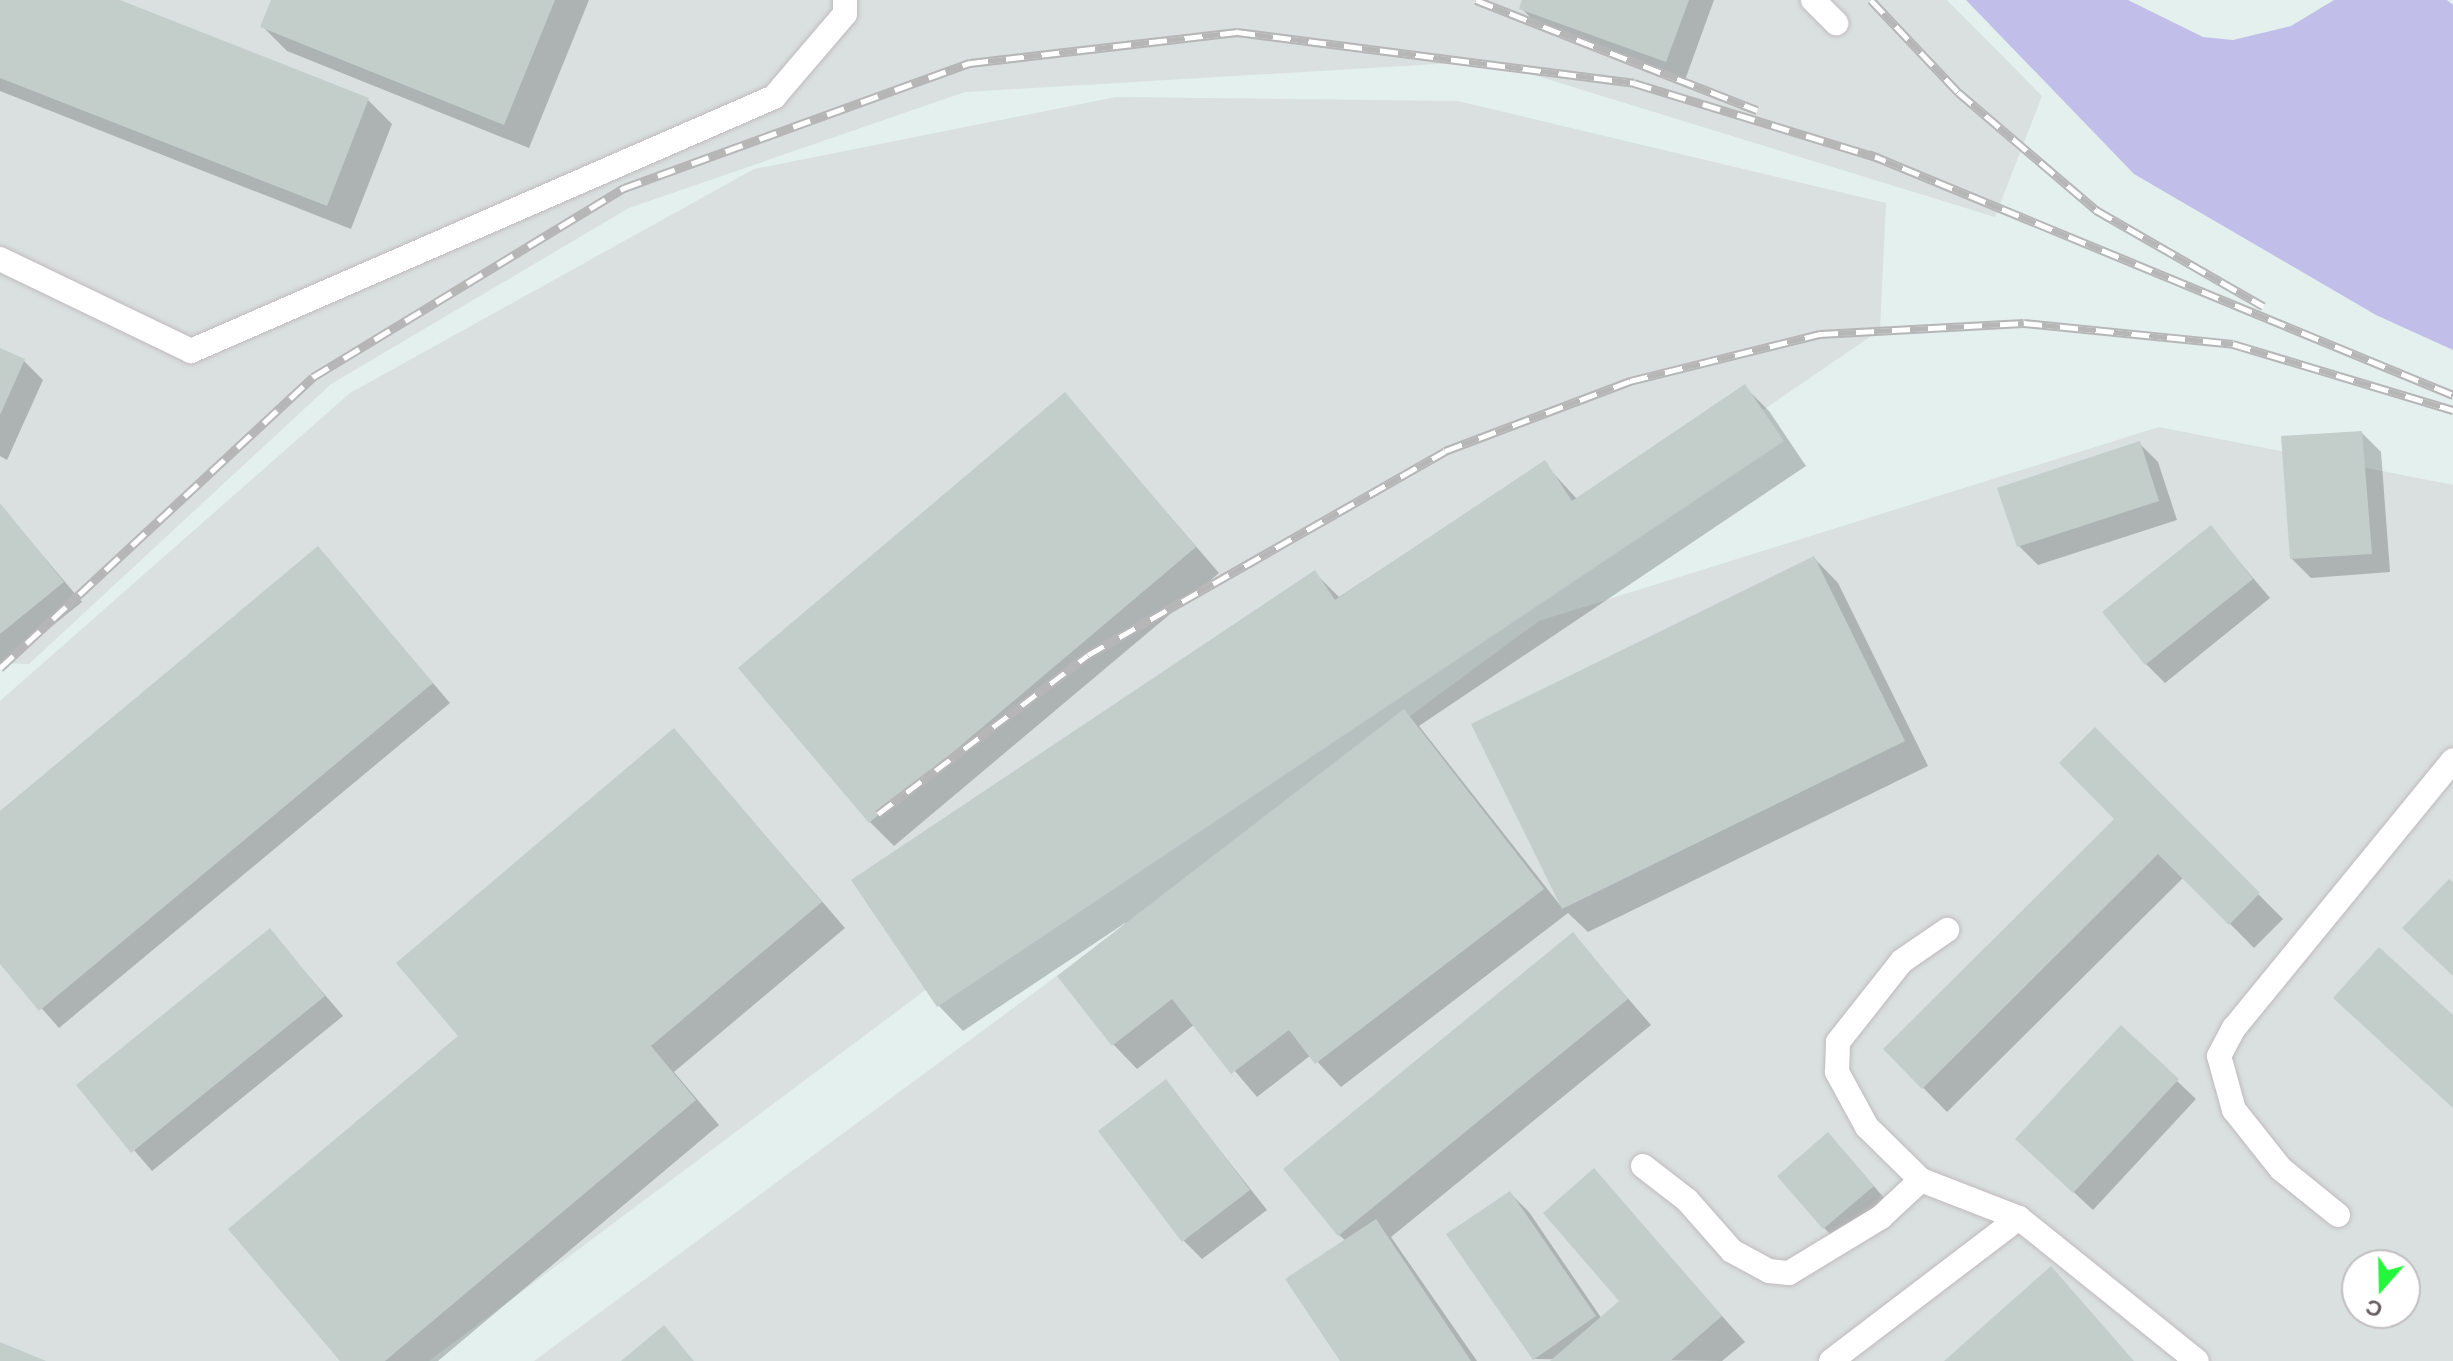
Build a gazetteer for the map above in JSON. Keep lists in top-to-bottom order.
{
  "north": "bottom"
}
